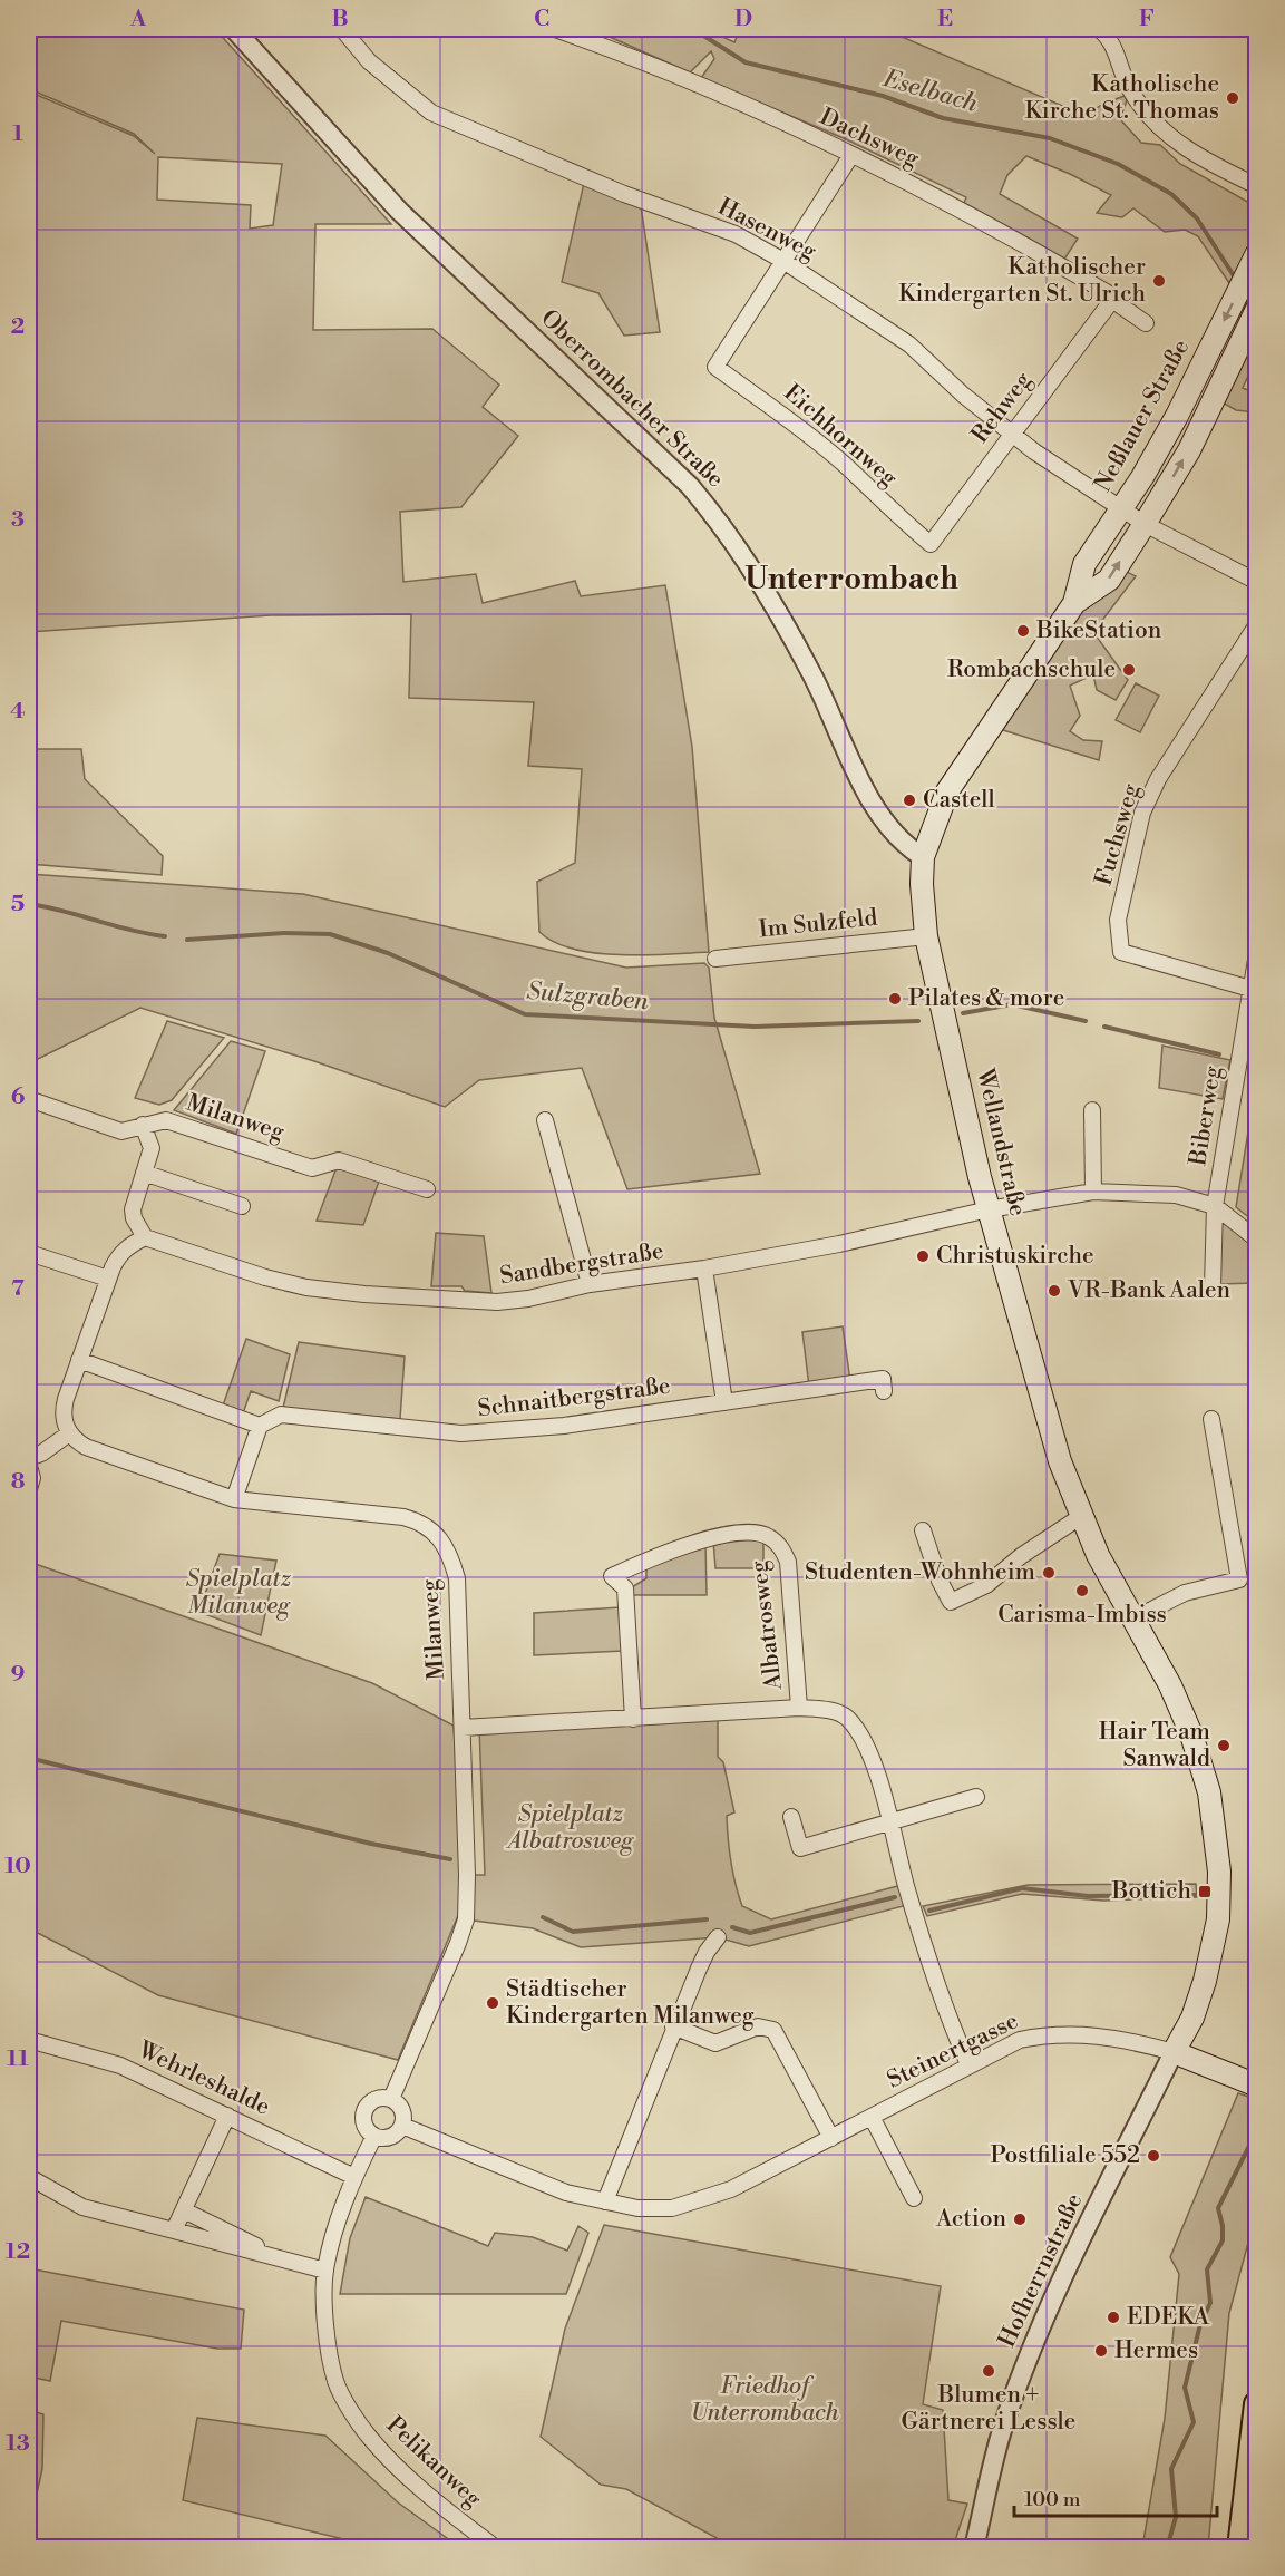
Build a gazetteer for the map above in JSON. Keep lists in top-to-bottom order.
{
  "streets": {
    "main road": ["Neßlauer Straße", "Wellandstraße", "Hofherrnstraße"],
    "street": [
      "Dachsweg",
      "Hasenweg",
      "Oberrombacher Straße",
      "Rehweg",
      "Eichhornweg",
      "Fuchsweg",
      "Im Sulzfeld",
      "Biberweg",
      "Milanweg",
      "Sandbergstraße",
      "Schnaitbergstraße",
      "Albatrosweg",
      "Steinertgasse",
      "Wehrleshalde",
      "Pelikanweg"
    ]
  },
  "crossings": [
    ["Dachsweg", "Rehweg"],
    ["Hasenweg", "Rehweg"],
    ["Hasenweg", "Neßlauer Straße"],
    ["Hasenweg", "Eichhornweg"],
    ["Oberrombacher Straße", "Neßlauer Straße"],
    ["Oberrombacher Straße", "Wellandstraße"],
    ["Rehweg", "Eichhornweg"],
    ["Neßlauer Straße", "Wellandstraße"],
    ["Fuchsweg", "Biberweg"],
    ["Im Sulzfeld", "Wellandstraße"],
    ["Biberweg", "Sandbergstraße"],
    ["Milanweg", "Albatrosweg"],
    ["Milanweg", "Steinertgasse"],
    ["Milanweg", "Pelikanweg"],
    ["Wellandstraße", "Sandbergstraße"],
    ["Wellandstraße", "Hofherrnstraße"],
    ["Albatrosweg", "Steinertgasse"],
    ["Steinertgasse", "Hofherrnstraße"],
    ["Steinertgasse", "Pelikanweg"],
    ["Wehrleshalde", "Pelikanweg"]
  ],
  "districts": ["Unterrombach"],
  "water": ["Eselbach", "Sulzgraben"],
  "parks": ["Spielplatz Milanweg", "Spielplatz Albatrosweg", "Friedhof Unterrombach"],
  "places": {
    "other": [
      "Katholische Kirche St. Thomas",
      "Katholischer Kindergarten St. Ulrich",
      "BikeStation",
      "Rombachschule",
      "Castell",
      "Pilates & more",
      "Christuskirche",
      "VR-Bank Aalen",
      "Studenten-Wohnheim",
      "Carisma-Imbiss",
      "Hair Team Sanwald",
      "Städtischer Kindergarten Milanweg",
      "Postfiliale 552",
      "Action",
      "EDEKA",
      "Hermes",
      "Blumen + Gärtnerei Lessle"
    ],
    "transit": ["Bottich"]
  },
  "scale_bar": "100 m",
  "grid": {
    "columns": [
      "A",
      "B",
      "C",
      "D",
      "E",
      "F"
    ],
    "rows": [
      "1",
      "2",
      "3",
      "4",
      "5",
      "6",
      "7",
      "8",
      "9",
      "10",
      "11",
      "12",
      "13"
    ]
  }
}
